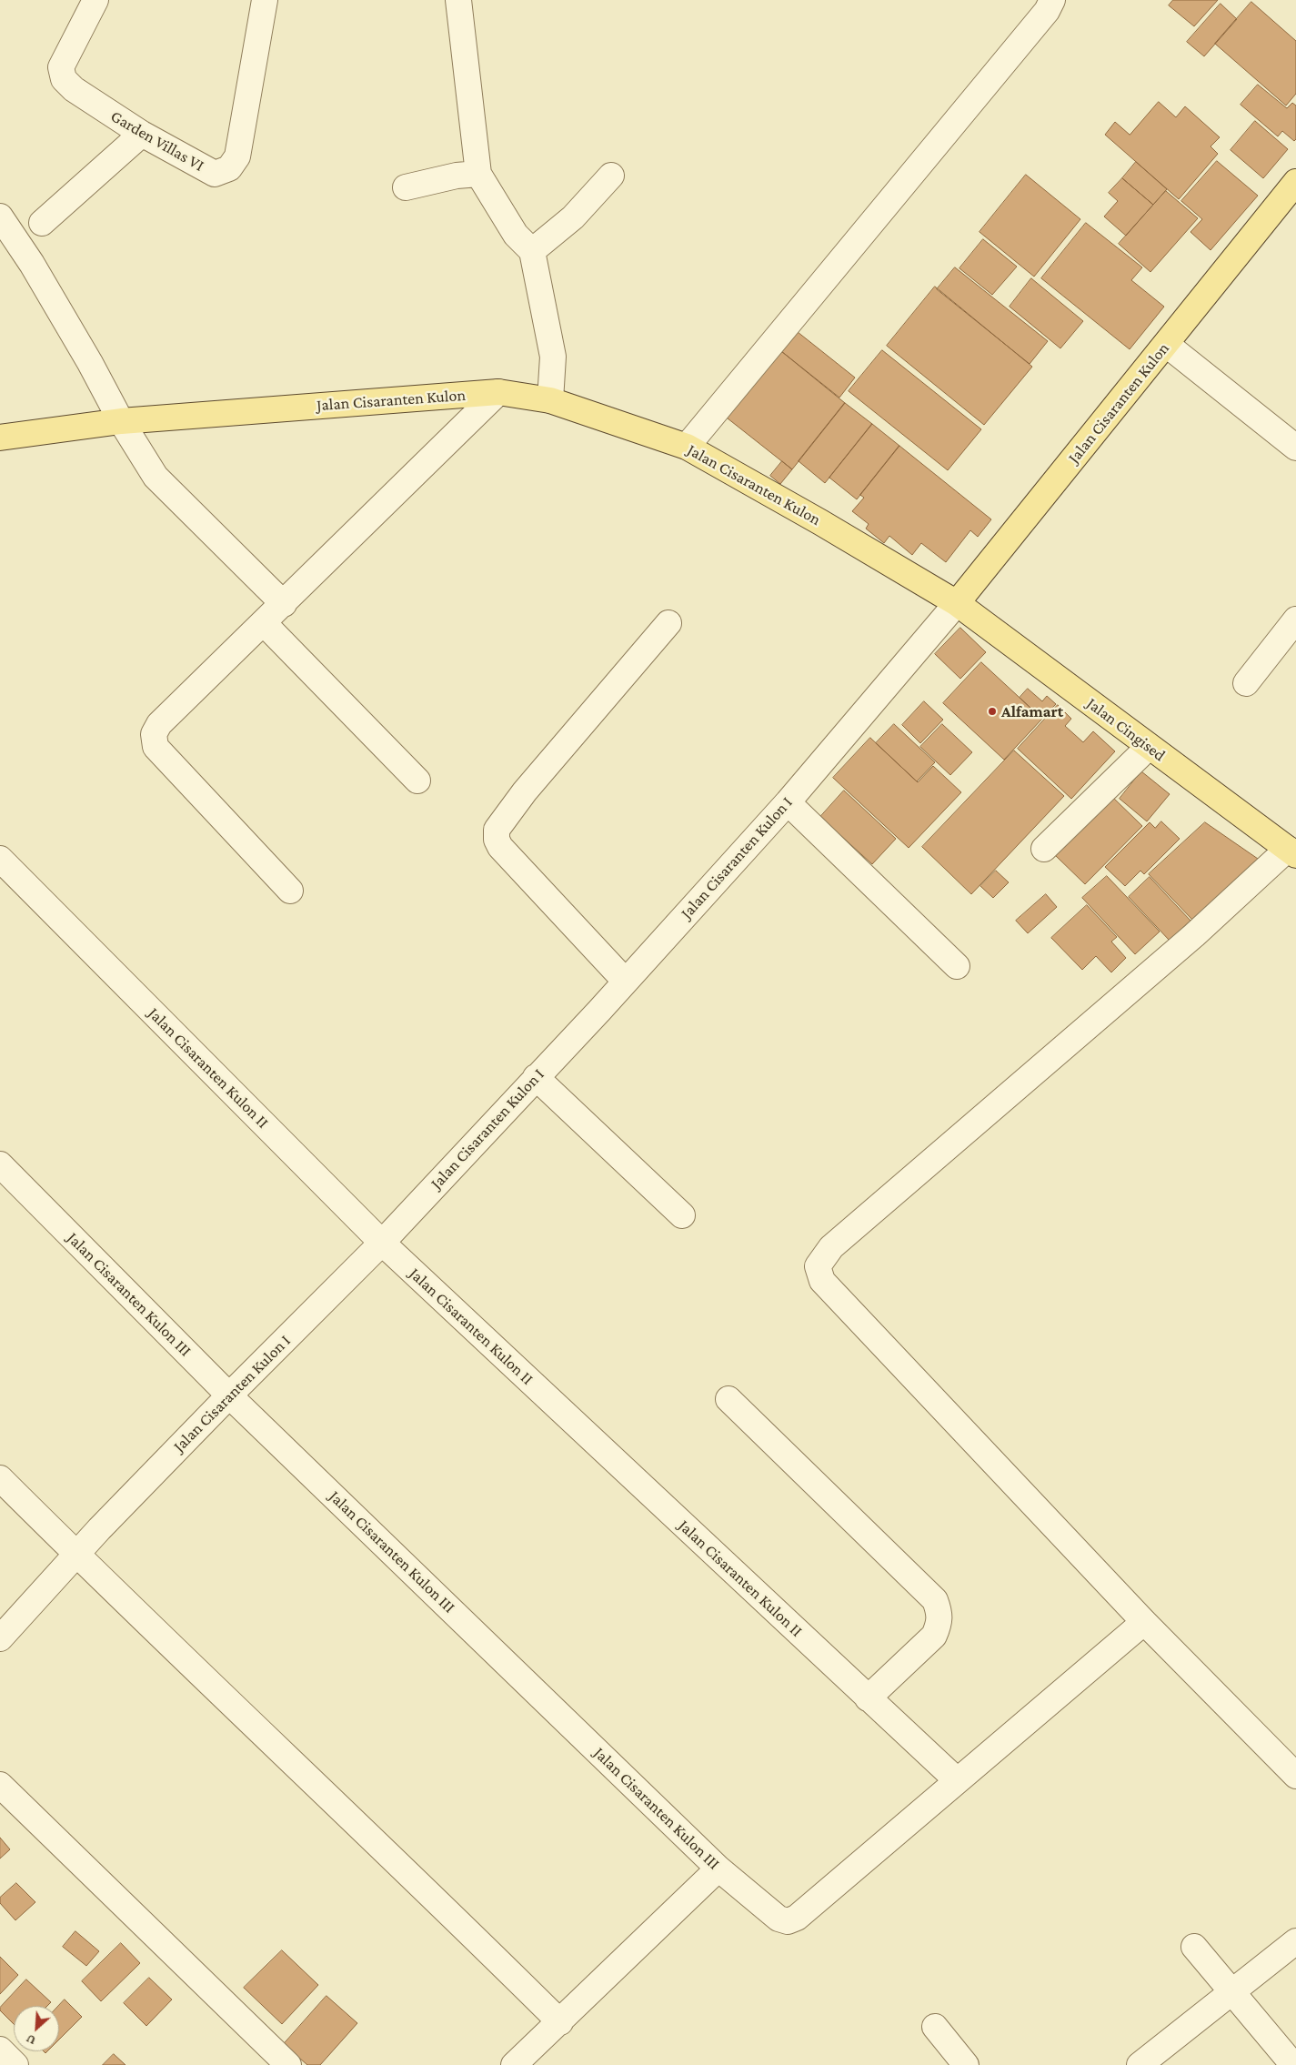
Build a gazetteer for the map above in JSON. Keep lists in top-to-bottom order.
{
  "streets": {
    "main road": ["Jalan Cisaranten Kulon", "Jalan Cingised"],
    "street": [
      "Garden Villas VI",
      "Jalan Cisaranten Kulon I",
      "Jalan Cisaranten Kulon II",
      "Jalan Cisaranten Kulon III"
    ]
  },
  "crossings": [
    ["Jalan Cisaranten Kulon", "Jalan Cingised"],
    ["Jalan Cisaranten Kulon", "Jalan Cisaranten Kulon I"],
    ["Jalan Cingised", "Jalan Cisaranten Kulon I"],
    ["Jalan Cisaranten Kulon I", "Jalan Cisaranten Kulon II"],
    ["Jalan Cisaranten Kulon I", "Jalan Cisaranten Kulon III"],
    ["Jalan Cisaranten Kulon II", "Jalan Cisaranten Kulon III"]
  ],
  "places": ["Alfamart"],
  "north": "bottom left"
}
